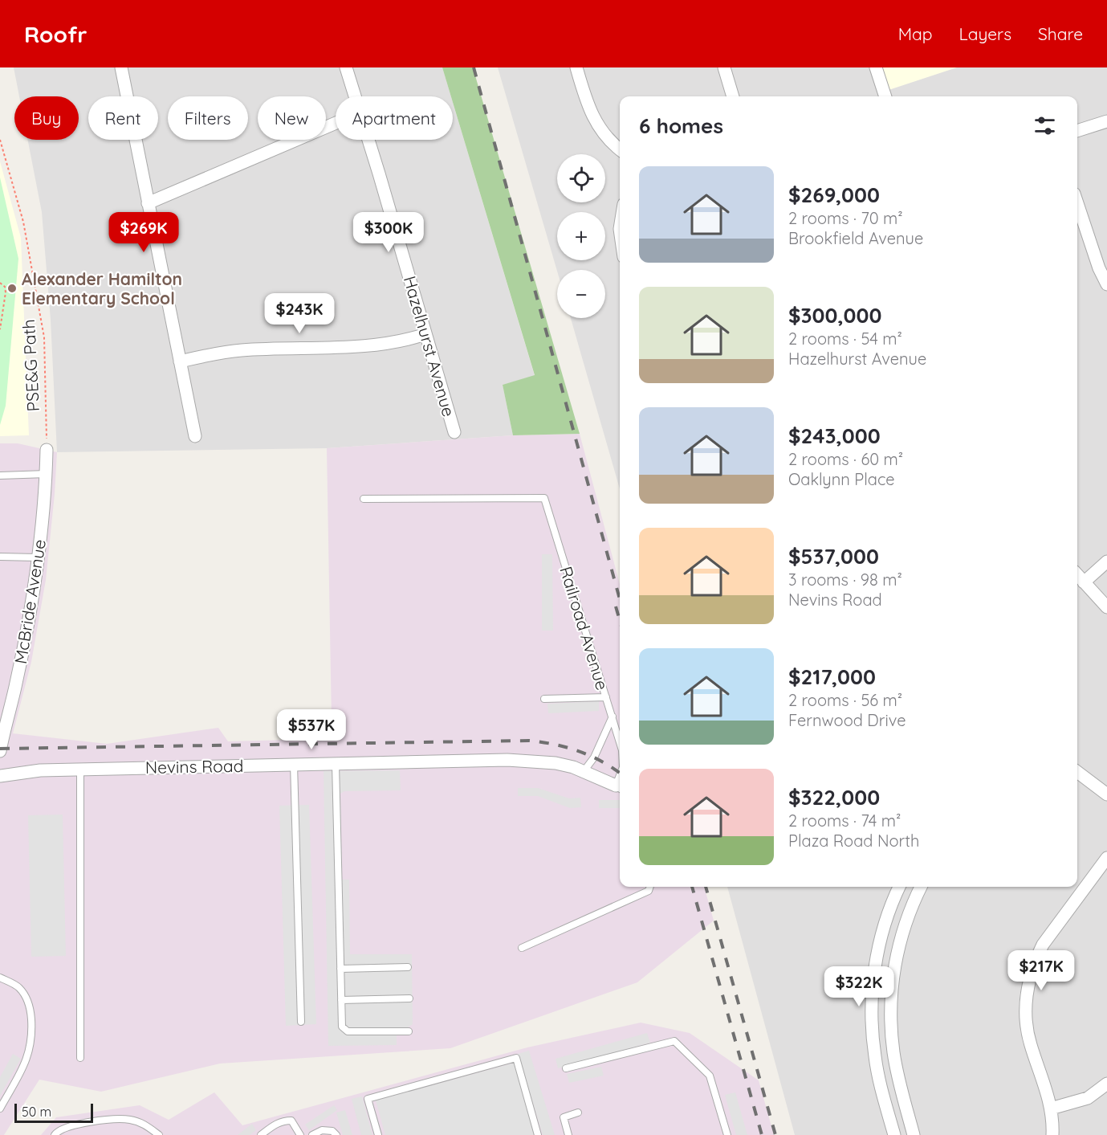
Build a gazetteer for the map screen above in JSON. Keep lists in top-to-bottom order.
{
  "streets": {
    "street": ["Hazelhurst Avenue", "McBride Avenue", "Nevins Road"],
    "lane": ["Railroad Avenue"],
    "path": ["PSE&G Path"]
  },
  "crossings": [
    ["PSE&G Path", "McBride Avenue"]
  ],
  "places": ["Alexander Hamilton Elementary School"],
  "scale_bar": "50 m",
  "page": {
    "header": "Roofr",
    "nav": ["Map", "Layers", "Share"],
    "chip": [
      "Buy",
      "Rent",
      "Filters",
      "New",
      "Apartment"
    ],
    "heading": "6 homes",
    "map_buttons": ["+", "−"],
    "list": [
      {
        "name": "$269,000",
        "note": "2 rooms · 70 m² · Brookfield Avenue"
      },
      {
        "name": "$300,000",
        "note": "2 rooms · 54 m² · Hazelhurst Avenue"
      },
      {
        "name": "$243,000",
        "note": "2 rooms · 60 m² · Oaklynn Place"
      },
      {
        "name": "$537,000",
        "note": "3 rooms · 98 m² · Nevins Road"
      },
      {
        "name": "$217,000",
        "note": "2 rooms · 56 m² · Fernwood Drive"
      },
      {
        "name": "$322,000",
        "note": "2 rooms · 74 m² · Plaza Road North"
      }
    ],
    "price": [
      "$269K",
      "$300K",
      "$243K",
      "$537K",
      "$217K",
      "$322K"
    ],
    "scale": "50 m"
  }
}
